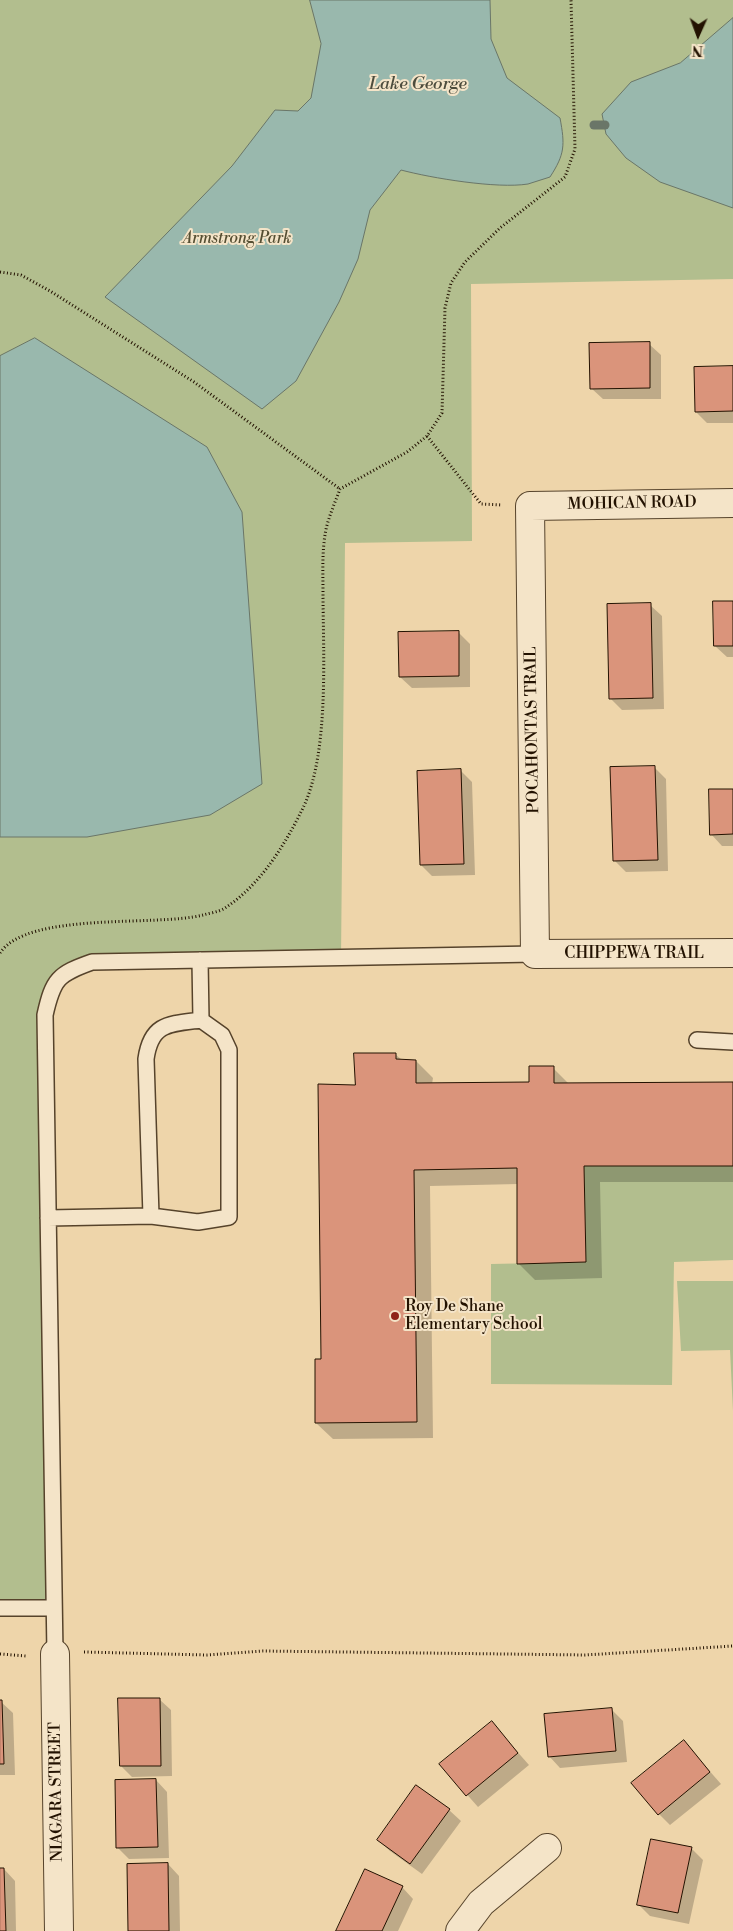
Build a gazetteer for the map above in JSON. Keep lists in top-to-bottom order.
{
  "streets": {
    "street": [
      "MOHICAN ROAD",
      "POCAHONTAS TRAIL",
      "CHIPPEWA TRAIL",
      "NIAGARA STREET"
    ]
  },
  "crossings": [
    ["MOHICAN ROAD", "POCAHONTAS TRAIL"],
    ["POCAHONTAS TRAIL", "CHIPPEWA TRAIL"]
  ],
  "water": ["Lake George"],
  "parks": ["Armstrong Park"],
  "places": ["Roy De Shane Elementary School"],
  "north": "bottom"
}
